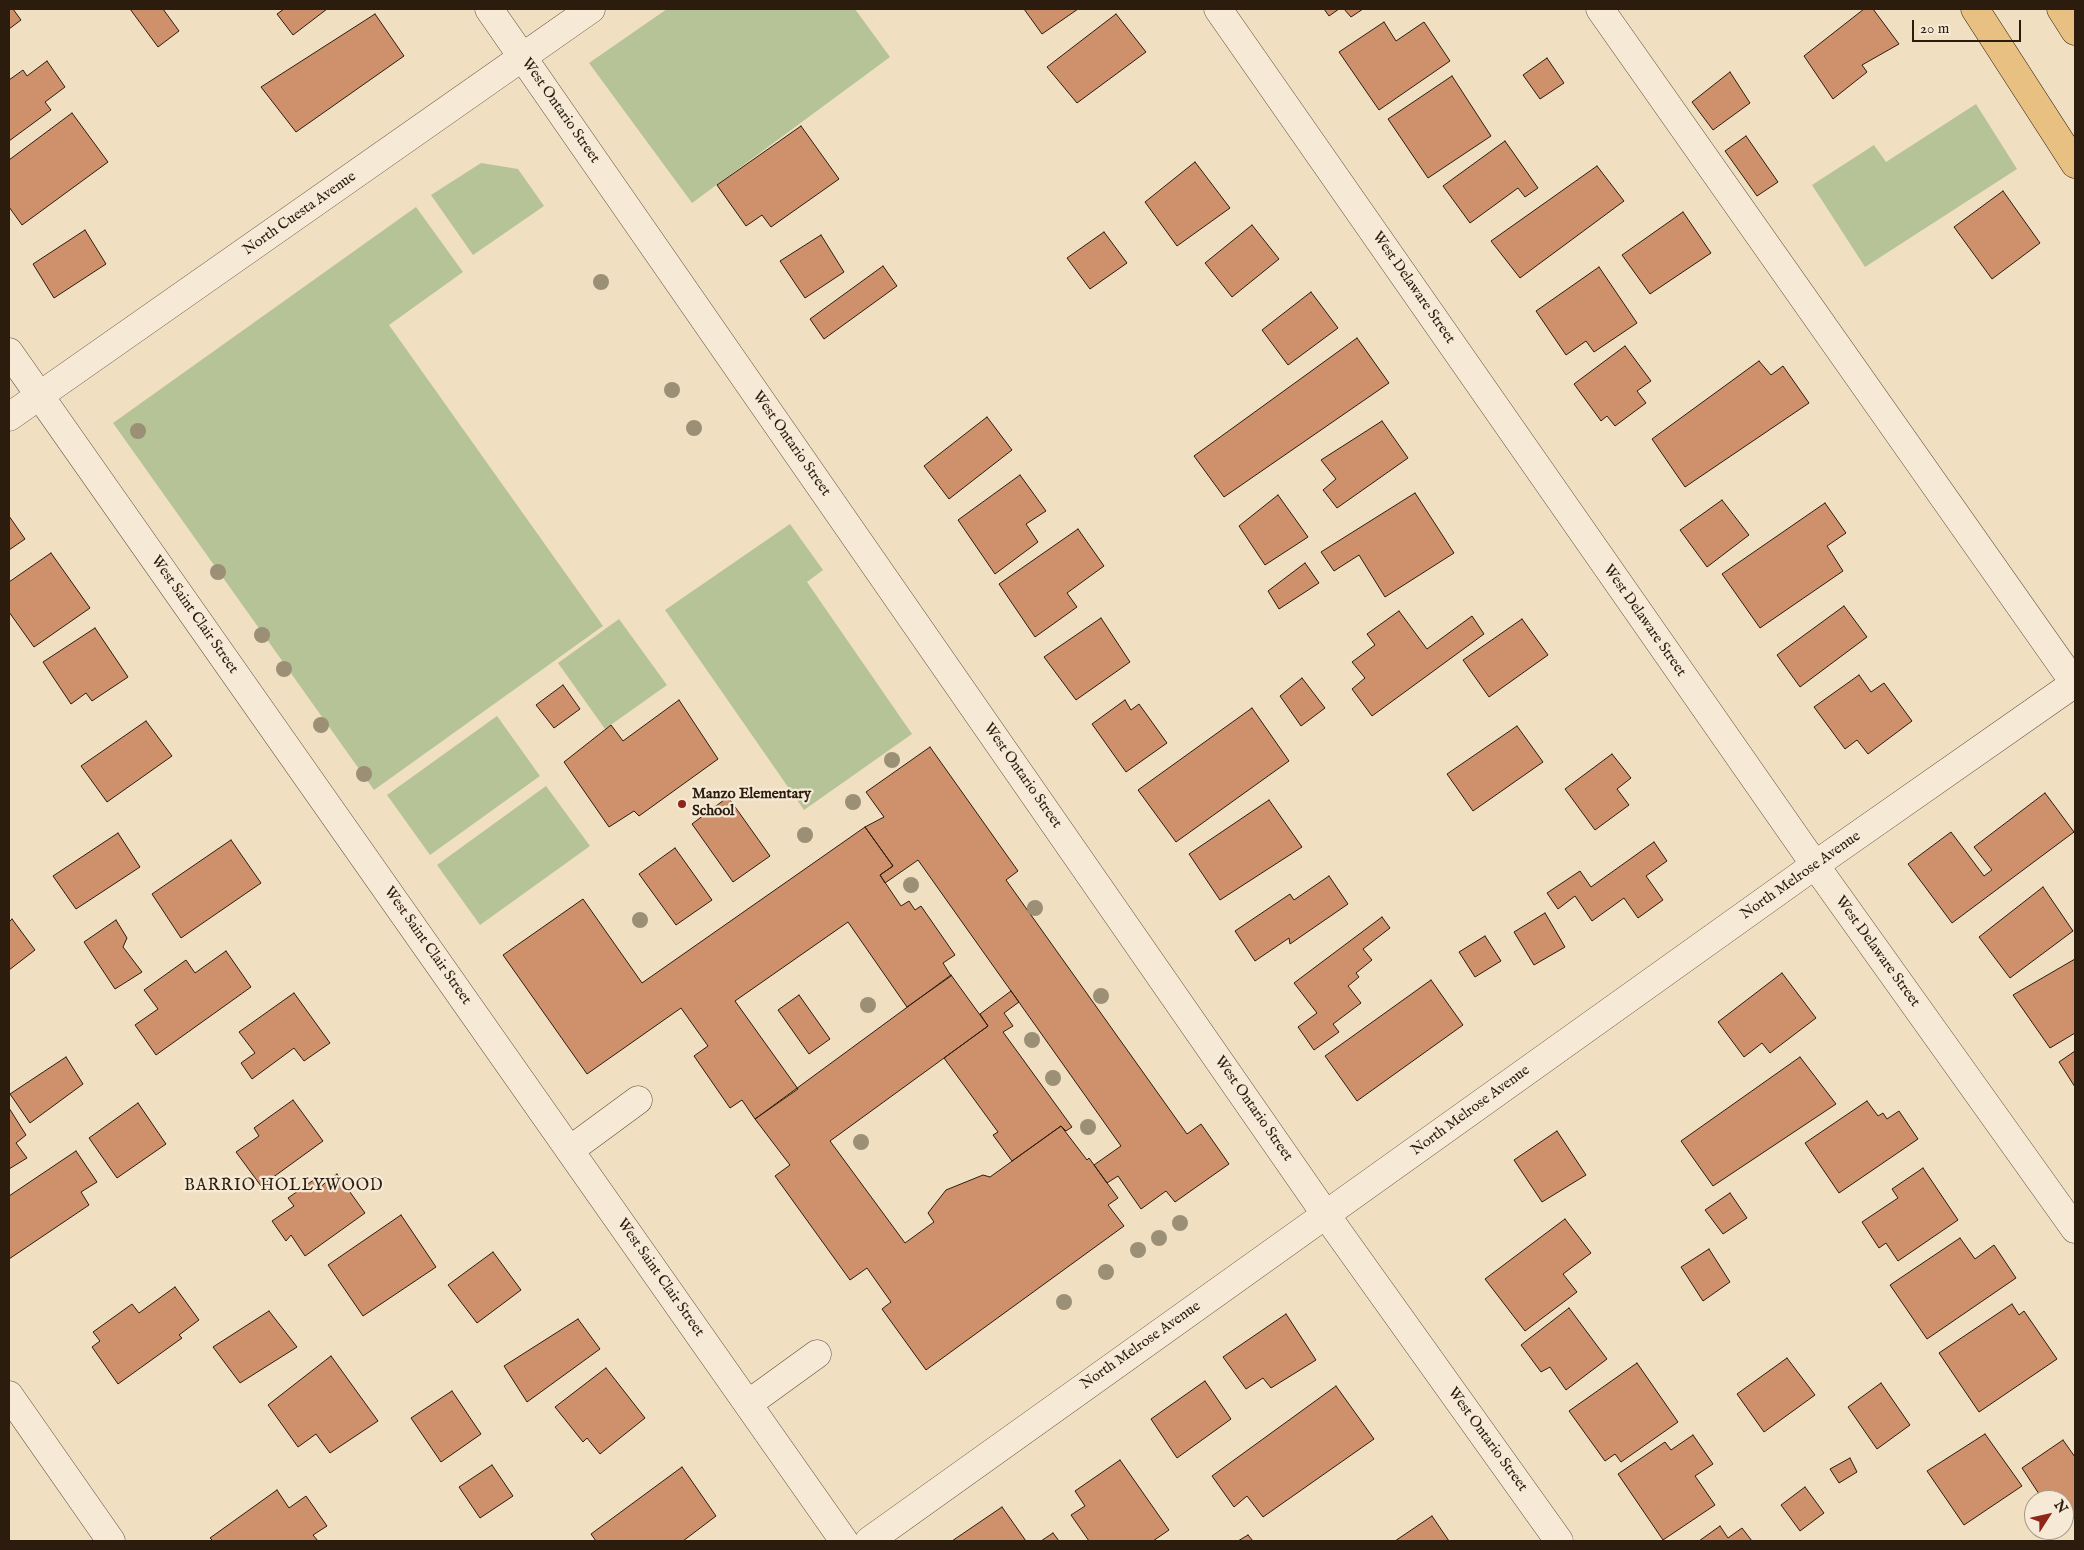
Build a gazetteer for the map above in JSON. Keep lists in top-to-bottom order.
{
  "streets": {
    "street": [
      "West Ontario Street",
      "North Cuesta Avenue",
      "West Delaware Street",
      "West Saint Clair Street",
      "North Melrose Avenue"
    ]
  },
  "crossings": [
    ["West Ontario Street", "North Cuesta Avenue"],
    ["West Ontario Street", "North Melrose Avenue"],
    ["North Cuesta Avenue", "West Saint Clair Street"],
    ["West Delaware Street", "North Melrose Avenue"]
  ],
  "districts": ["BARRIO HOLLYWOOD"],
  "places": ["Manzo Elementary School"],
  "scale_bar": "20 m",
  "north": "top right"
}
